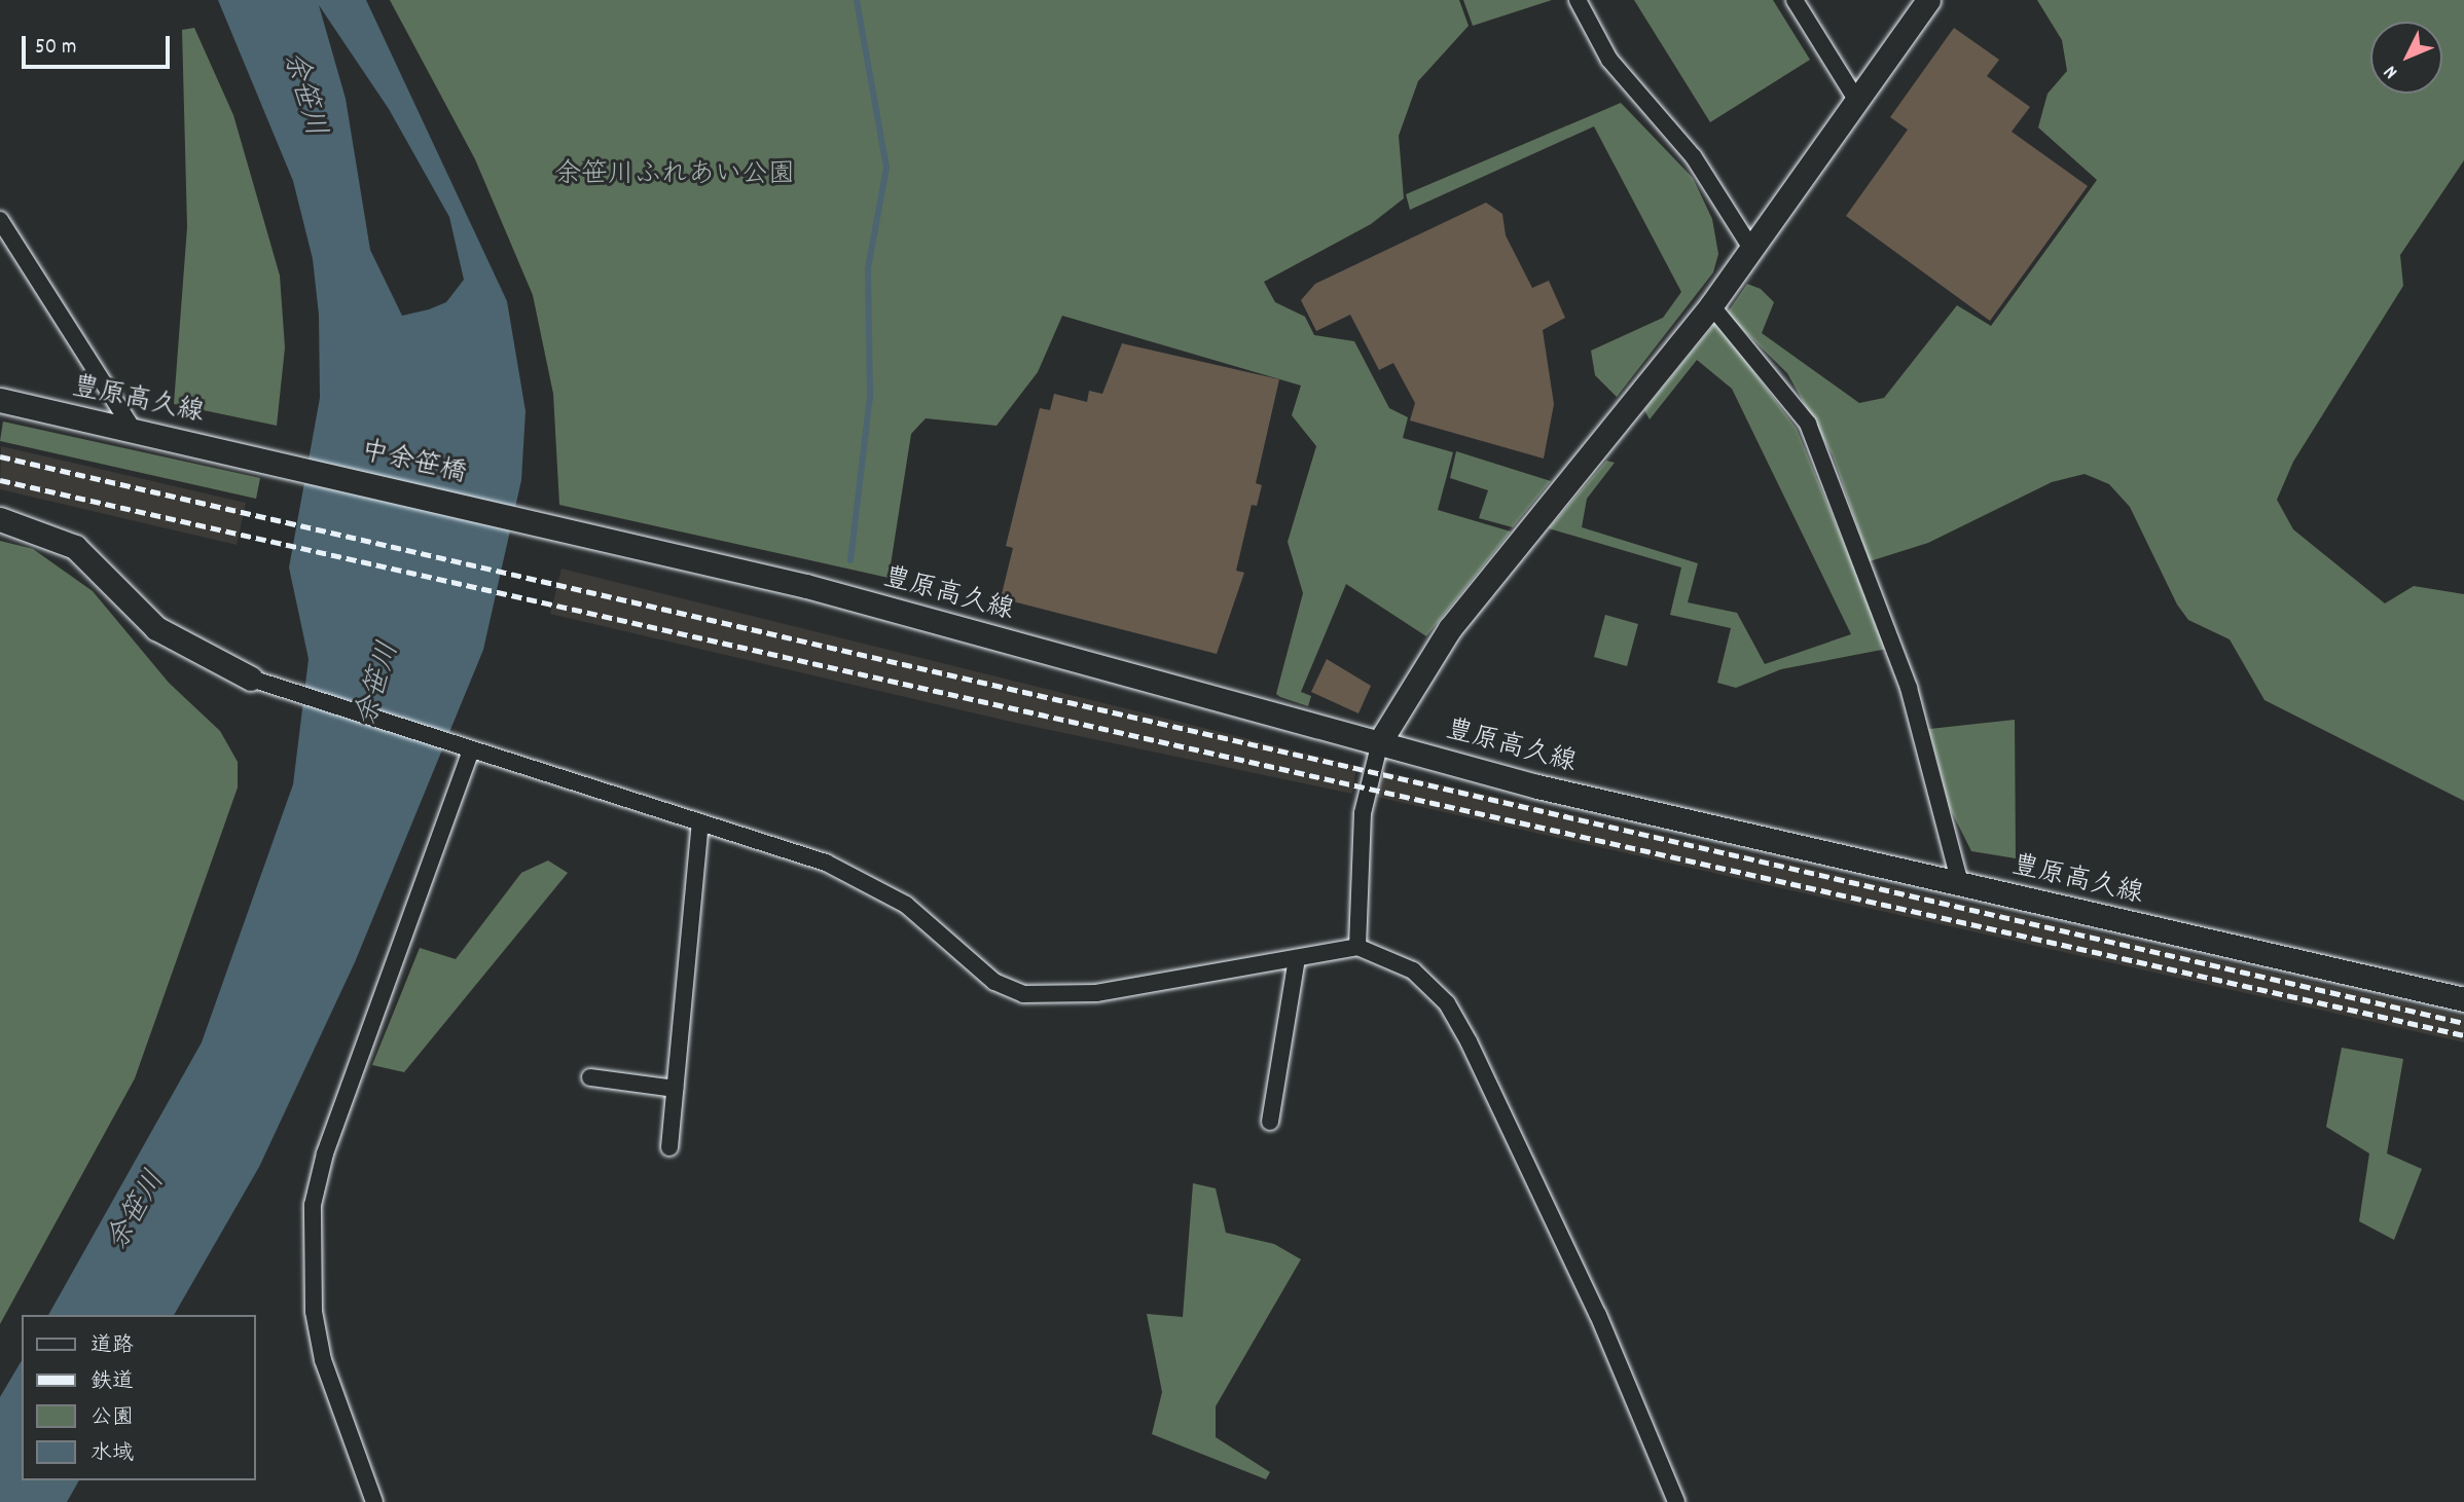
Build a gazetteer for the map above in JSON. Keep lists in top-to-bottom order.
{
  "streets": {
    "main road": ["豊原高久線", "中余笹橋"]
  },
  "crossings": [
    ["豊原高久線", "中余笹橋"]
  ],
  "water": ["余笹川"],
  "parks": ["余笹川ふれあい公園"],
  "legend": [
    "道路",
    "鉄道",
    "公園",
    "水域"
  ],
  "scale_bar": "50 m",
  "north": "bottom left"
}
